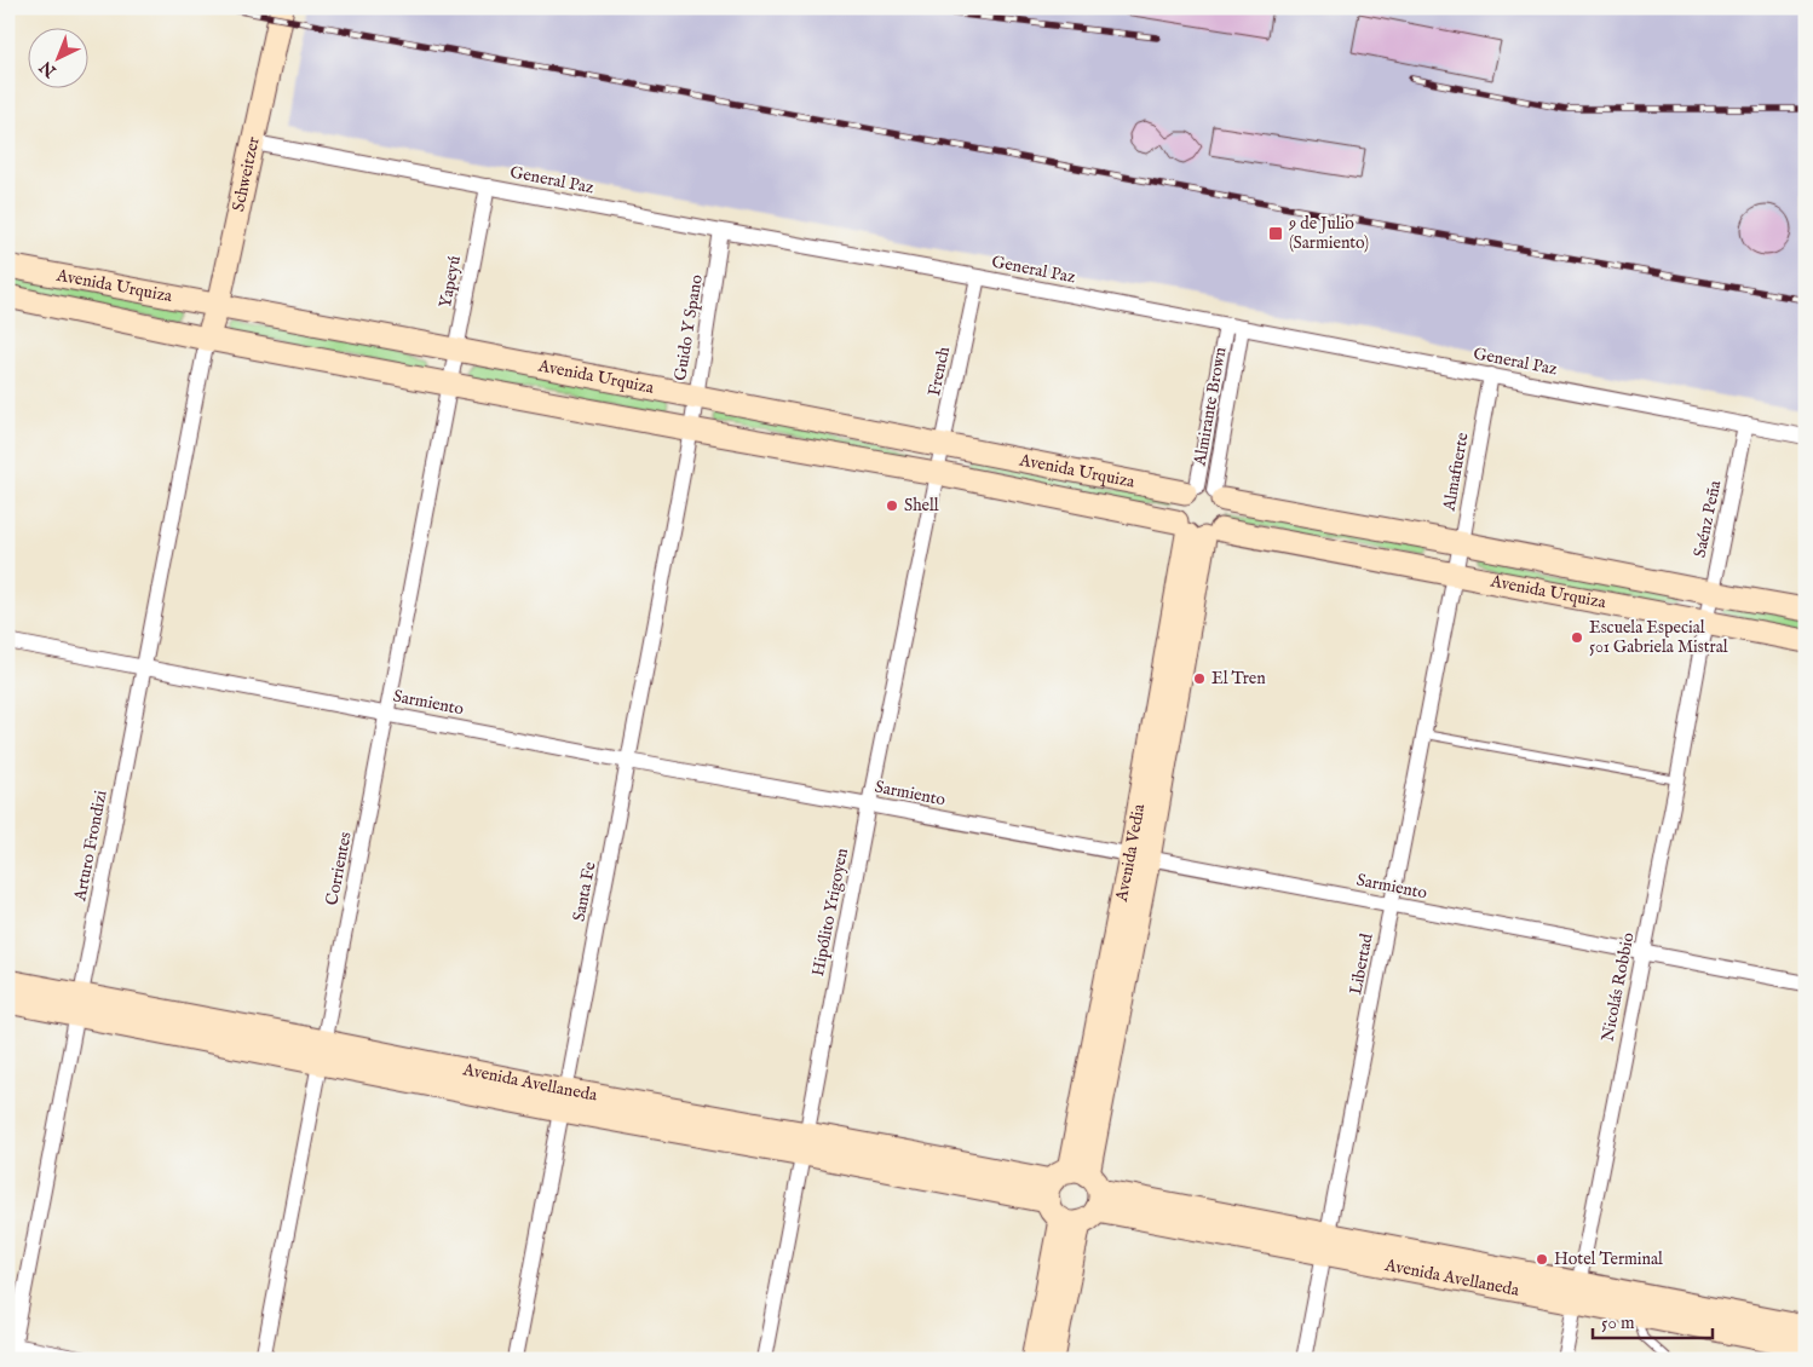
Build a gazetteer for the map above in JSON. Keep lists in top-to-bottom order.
{
  "streets": {
    "main road": [
      "Schweitzer",
      "Avenida Urquiza",
      "Avenida Vedia",
      "Avenida Avellaneda"
    ],
    "street": [
      "General Paz",
      "Yapeyú",
      "Guido Y Spano",
      "French",
      "Almirante Brown",
      "Almafuerte",
      "Saénz Peña",
      "Sarmiento",
      "Arturo Frondizi",
      "Corrientes",
      "Santa Fe",
      "Hipólito Yrigoyen",
      "Libertad",
      "Nicolás Robbio"
    ]
  },
  "crossings": [
    ["Schweitzer", "General Paz"],
    ["Schweitzer", "Avenida Urquiza"],
    ["Schweitzer", "Arturo Frondizi"],
    ["General Paz", "Yapeyú"],
    ["General Paz", "Guido Y Spano"],
    ["General Paz", "French"],
    ["General Paz", "Almirante Brown"],
    ["General Paz", "Almafuerte"],
    ["General Paz", "Saénz Peña"],
    ["Yapeyú", "Avenida Urquiza"],
    ["Yapeyú", "Corrientes"],
    ["Avenida Urquiza", "Guido Y Spano"],
    ["Avenida Urquiza", "French"],
    ["Avenida Urquiza", "Almirante Brown"],
    ["Avenida Urquiza", "Almafuerte"],
    ["Avenida Urquiza", "Saénz Peña"],
    ["Avenida Urquiza", "Arturo Frondizi"],
    ["Avenida Urquiza", "Avenida Vedia"],
    ["Avenida Urquiza", "Corrientes"],
    ["Avenida Urquiza", "Santa Fe"],
    ["Avenida Urquiza", "Hipólito Yrigoyen"],
    ["Avenida Urquiza", "Libertad"],
    ["Avenida Urquiza", "Nicolás Robbio"],
    ["Guido Y Spano", "Santa Fe"],
    ["French", "Hipólito Yrigoyen"],
    ["Almafuerte", "Libertad"],
    ["Saénz Peña", "Nicolás Robbio"],
    ["Sarmiento", "Arturo Frondizi"],
    ["Sarmiento", "Avenida Vedia"],
    ["Sarmiento", "Corrientes"],
    ["Sarmiento", "Santa Fe"],
    ["Sarmiento", "Hipólito Yrigoyen"],
    ["Sarmiento", "Libertad"],
    ["Sarmiento", "Nicolás Robbio"],
    ["Arturo Frondizi", "Avenida Avellaneda"],
    ["Avenida Vedia", "Avenida Avellaneda"],
    ["Corrientes", "Avenida Avellaneda"],
    ["Santa Fe", "Avenida Avellaneda"],
    ["Hipólito Yrigoyen", "Avenida Avellaneda"],
    ["Libertad", "Avenida Avellaneda"],
    ["Nicolás Robbio", "Avenida Avellaneda"]
  ],
  "places": {
    "transit": ["9 de Julio (Sarmiento)"],
    "other": [
      "Shell",
      "Escuela Especial 501 Gabriela Mistral",
      "El Tren",
      "Hotel Terminal"
    ]
  },
  "scale_bar": "50 m",
  "north": "bottom left"
}
